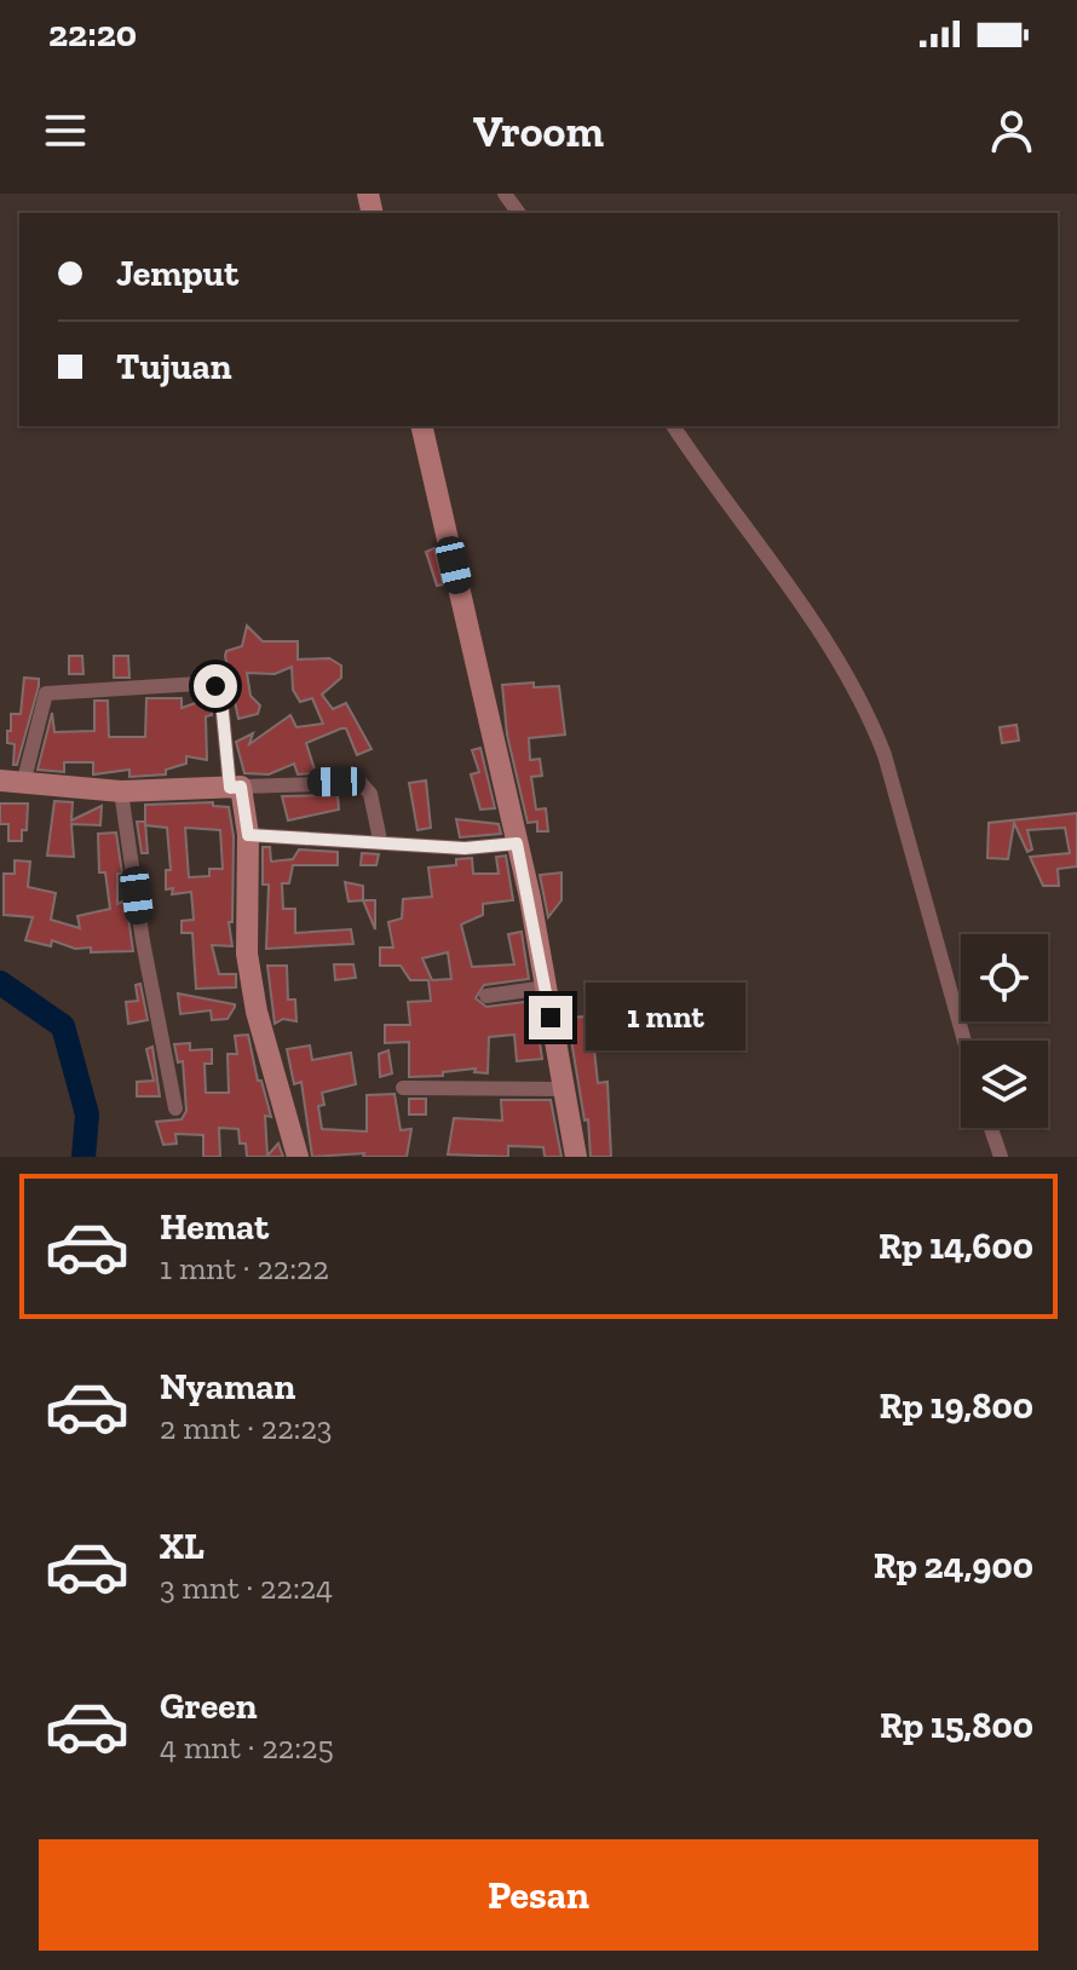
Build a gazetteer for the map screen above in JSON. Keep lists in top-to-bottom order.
{
  "page": {
    "status": "22:20",
    "header": "Vroom",
    "banner": ["Jemput", "Tujuan"],
    "bubble": "1 mnt",
    "list": [
      {
        "name": "Hemat",
        "note": "1 mnt · 22:22",
        "value": "Rp 14,600"
      },
      {
        "name": "Nyaman",
        "note": "2 mnt · 22:23",
        "value": "Rp 19,800"
      },
      {
        "name": "XL",
        "note": "3 mnt · 22:24",
        "value": "Rp 24,900"
      },
      {
        "name": "Green",
        "note": "4 mnt · 22:25",
        "value": "Rp 15,800"
      }
    ],
    "buttons": "Pesan"
  }
}
